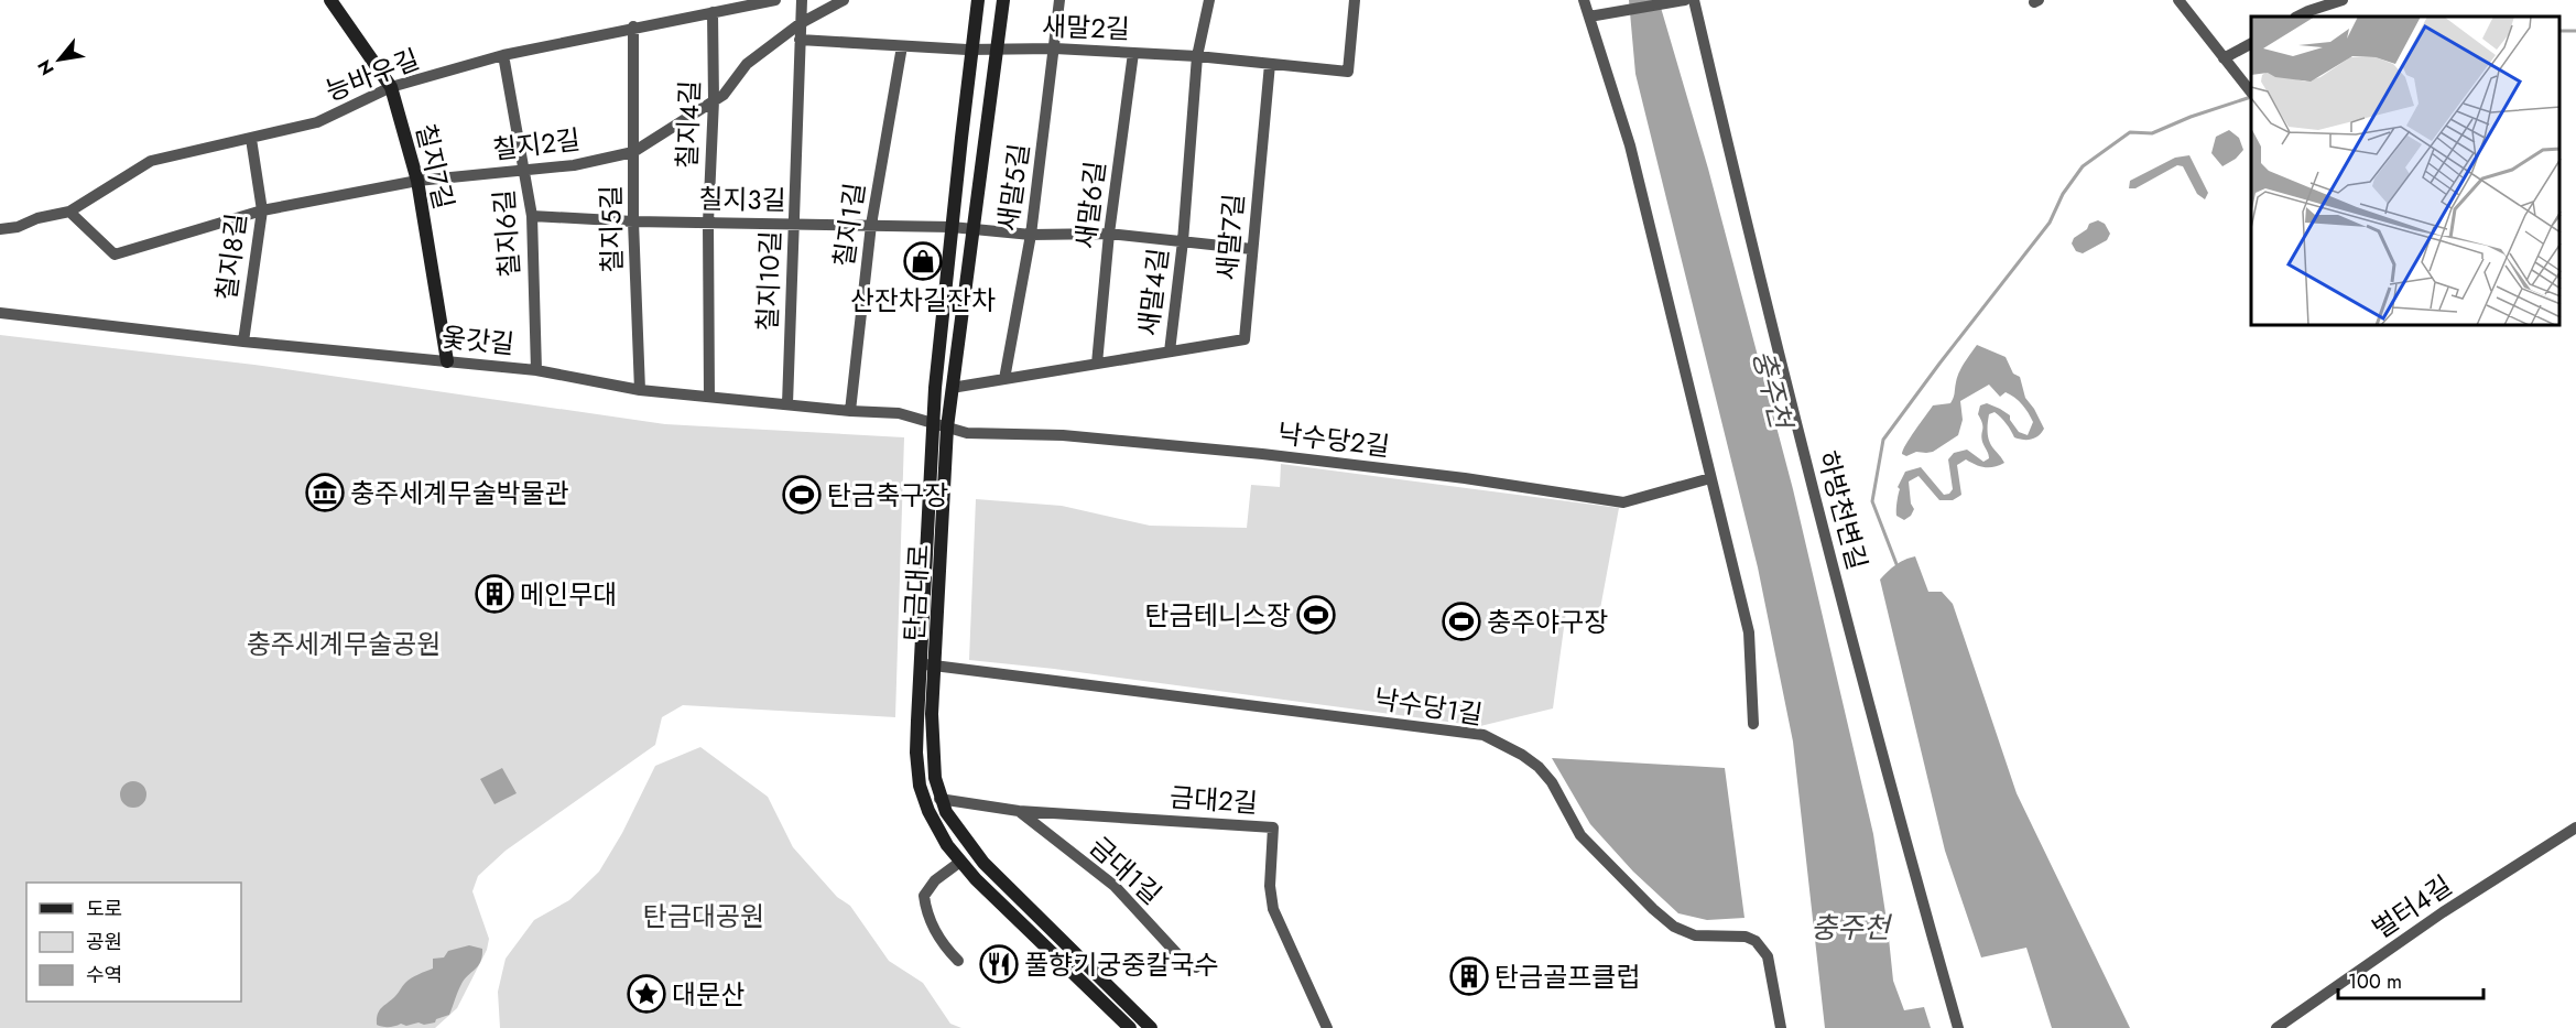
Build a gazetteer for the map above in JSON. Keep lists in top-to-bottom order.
{
  "streets": {
    "main road": ["칠지7길", "탄금대로"],
    "street": [
      "새말2길",
      "능바우길",
      "칠지4길",
      "칠지2길",
      "새말5길",
      "칠지3길",
      "새말6길",
      "칠지1길",
      "칠지5길",
      "칠지6길",
      "새말7길",
      "칠지8길",
      "칠지10길",
      "새말4길",
      "옻갓길",
      "낙수당2길",
      "하방천변길",
      "낙수당1길",
      "금대2길",
      "금대1길",
      "벌터4길"
    ]
  },
  "crossings": [
    ["새말2길", "새말5길"],
    ["새말2길", "새말6길"],
    ["새말2길", "새말7길"],
    ["새말2길", "새말4길"],
    ["새말2길", "탄금대로"],
    ["능바우길", "칠지4길"],
    ["능바우길", "칠지2길"],
    ["능바우길", "칠지7길"],
    ["능바우길", "칠지5길"],
    ["능바우길", "칠지6길"],
    ["능바우길", "칠지8길"],
    ["칠지4길", "칠지2길"],
    ["칠지4길", "칠지3길"],
    ["칠지4길", "옻갓길"],
    ["칠지2길", "칠지7길"],
    ["칠지2길", "칠지5길"],
    ["칠지2길", "칠지6길"],
    ["칠지2길", "칠지8길"],
    ["칠지7길", "옻갓길"],
    ["새말5길", "칠지3길"],
    ["새말5길", "새말4길"],
    ["칠지3길", "새말6길"],
    ["칠지3길", "칠지1길"],
    ["칠지3길", "칠지5길"],
    ["칠지3길", "칠지6길"],
    ["칠지3길", "새말7길"],
    ["칠지3길", "칠지10길"],
    ["칠지3길", "새말4길"],
    ["칠지3길", "탄금대로"],
    ["새말6길", "새말4길"],
    ["칠지1길", "옻갓길"],
    ["칠지5길", "옻갓길"],
    ["칠지6길", "옻갓길"],
    ["새말7길", "새말4길"],
    ["칠지8길", "옻갓길"],
    ["칠지10길", "옻갓길"],
    ["새말4길", "탄금대로"],
    ["옻갓길", "낙수당2길"],
    ["옻갓길", "탄금대로"],
    ["낙수당2길", "탄금대로"],
    ["탄금대로", "낙수당1길"],
    ["탄금대로", "금대2길"],
    ["금대2길", "금대1길"]
  ],
  "water": ["충주천"],
  "parks": ["충주세계무술공원", "탄금대공원"],
  "places": {
    "shop": ["산잔차길잔차"],
    "museum": ["충주세계무술박물관"],
    "sports": ["탄금축구장", "탄금테니스장", "충주야구장"],
    "building": ["메인무대", "탄금골프클럽"],
    "restaurant": ["풀향기궁중칼국수"],
    "place": ["대문산"]
  },
  "legend": ["도로", "공원", "수역"],
  "scale_bar": "100 m",
  "north": "bottom left"
}
